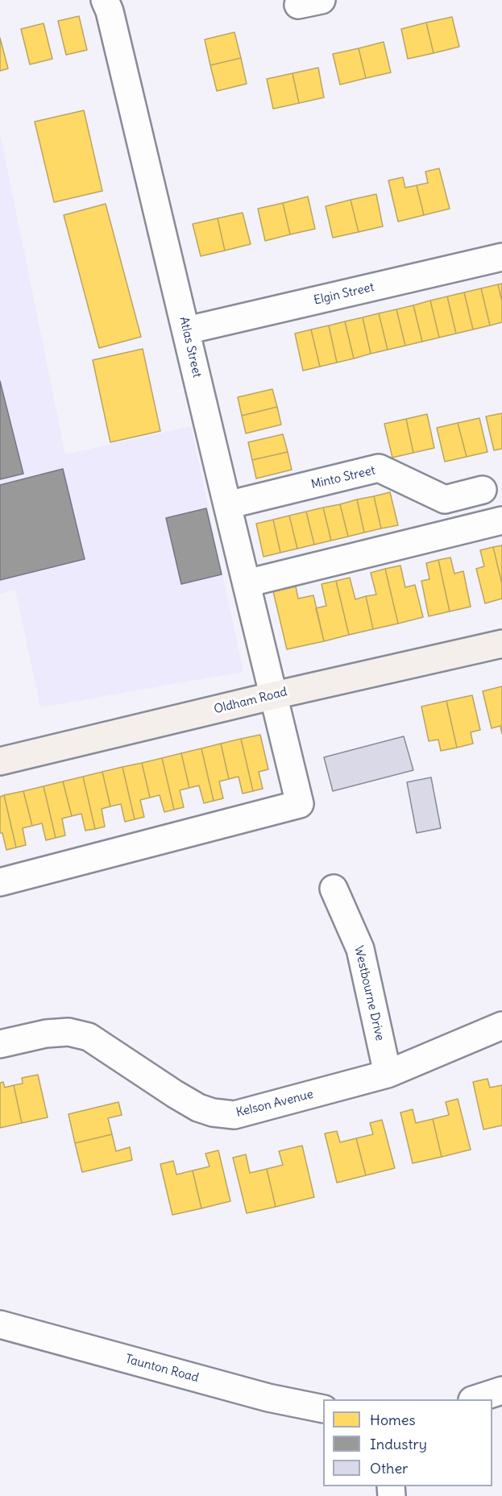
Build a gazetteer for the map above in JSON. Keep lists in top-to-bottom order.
{
  "streets": {
    "highway": ["Oldham Road"],
    "street": [
      "Elgin Street",
      "Atlas Street",
      "Minto Street",
      "Westbourne Drive",
      "Kelson Avenue",
      "Taunton Road"
    ]
  },
  "crossings": [
    ["Elgin Street", "Atlas Street"],
    ["Atlas Street", "Minto Street"],
    ["Atlas Street", "Oldham Road"],
    ["Westbourne Drive", "Kelson Avenue"]
  ],
  "legend": ["Homes", "Industry", "Other"]
}
